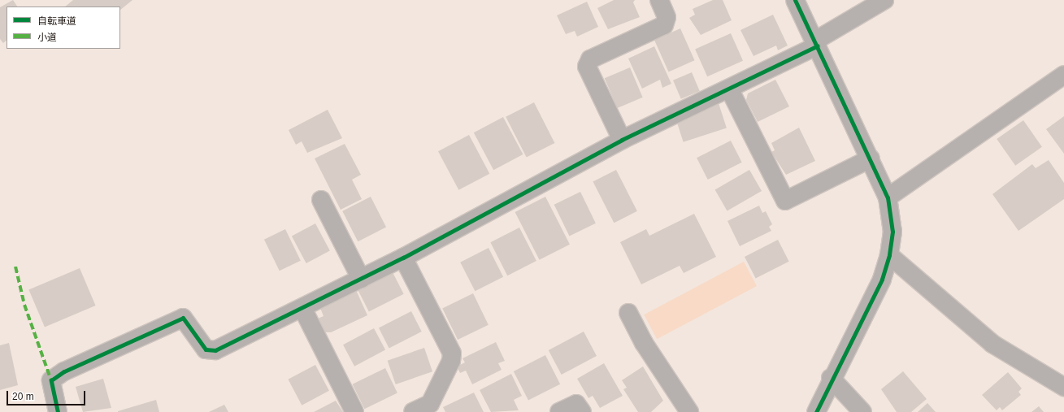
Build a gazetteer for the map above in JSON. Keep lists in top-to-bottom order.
{
  "legend": ["自転車道", "小道"],
  "scale_bar": "20 m"
}
